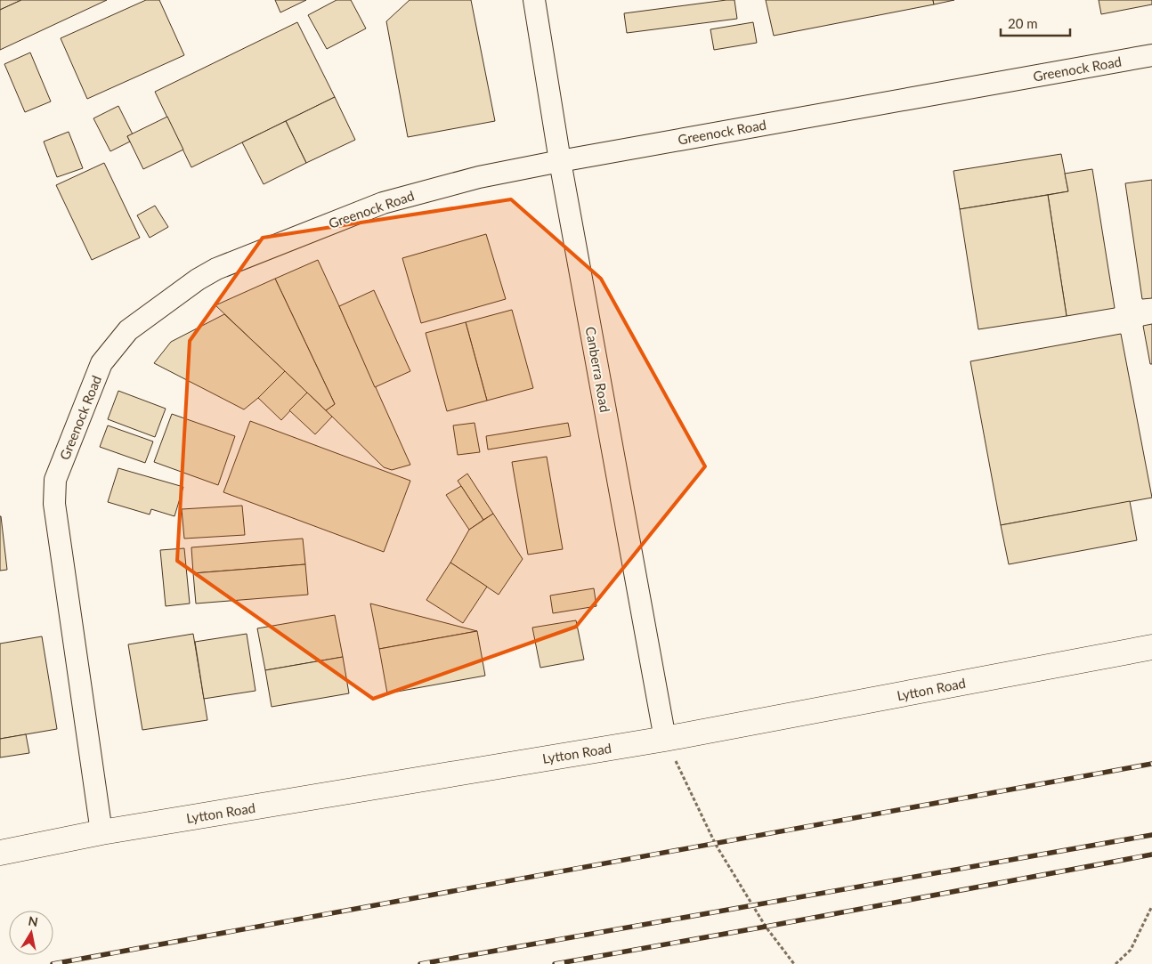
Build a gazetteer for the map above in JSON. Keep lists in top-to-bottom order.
{
  "streets": {
    "main road": ["Lytton Road"],
    "street": ["Greenock Road", "Canberra Road"]
  },
  "crossings": [
    ["Greenock Road", "Canberra Road"],
    ["Greenock Road", "Lytton Road"],
    ["Canberra Road", "Lytton Road"]
  ],
  "scale_bar": "20 m",
  "north": "top"
}
